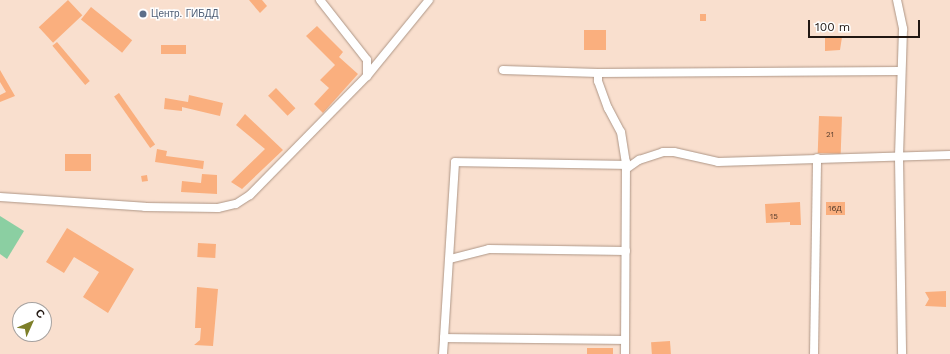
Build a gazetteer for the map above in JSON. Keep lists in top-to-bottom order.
{
  "places": ["Центр. ГИБДД"],
  "house_numbers": ["21", "16Д", "15"],
  "scale_bar": "100 m",
  "north": "top right"
}
